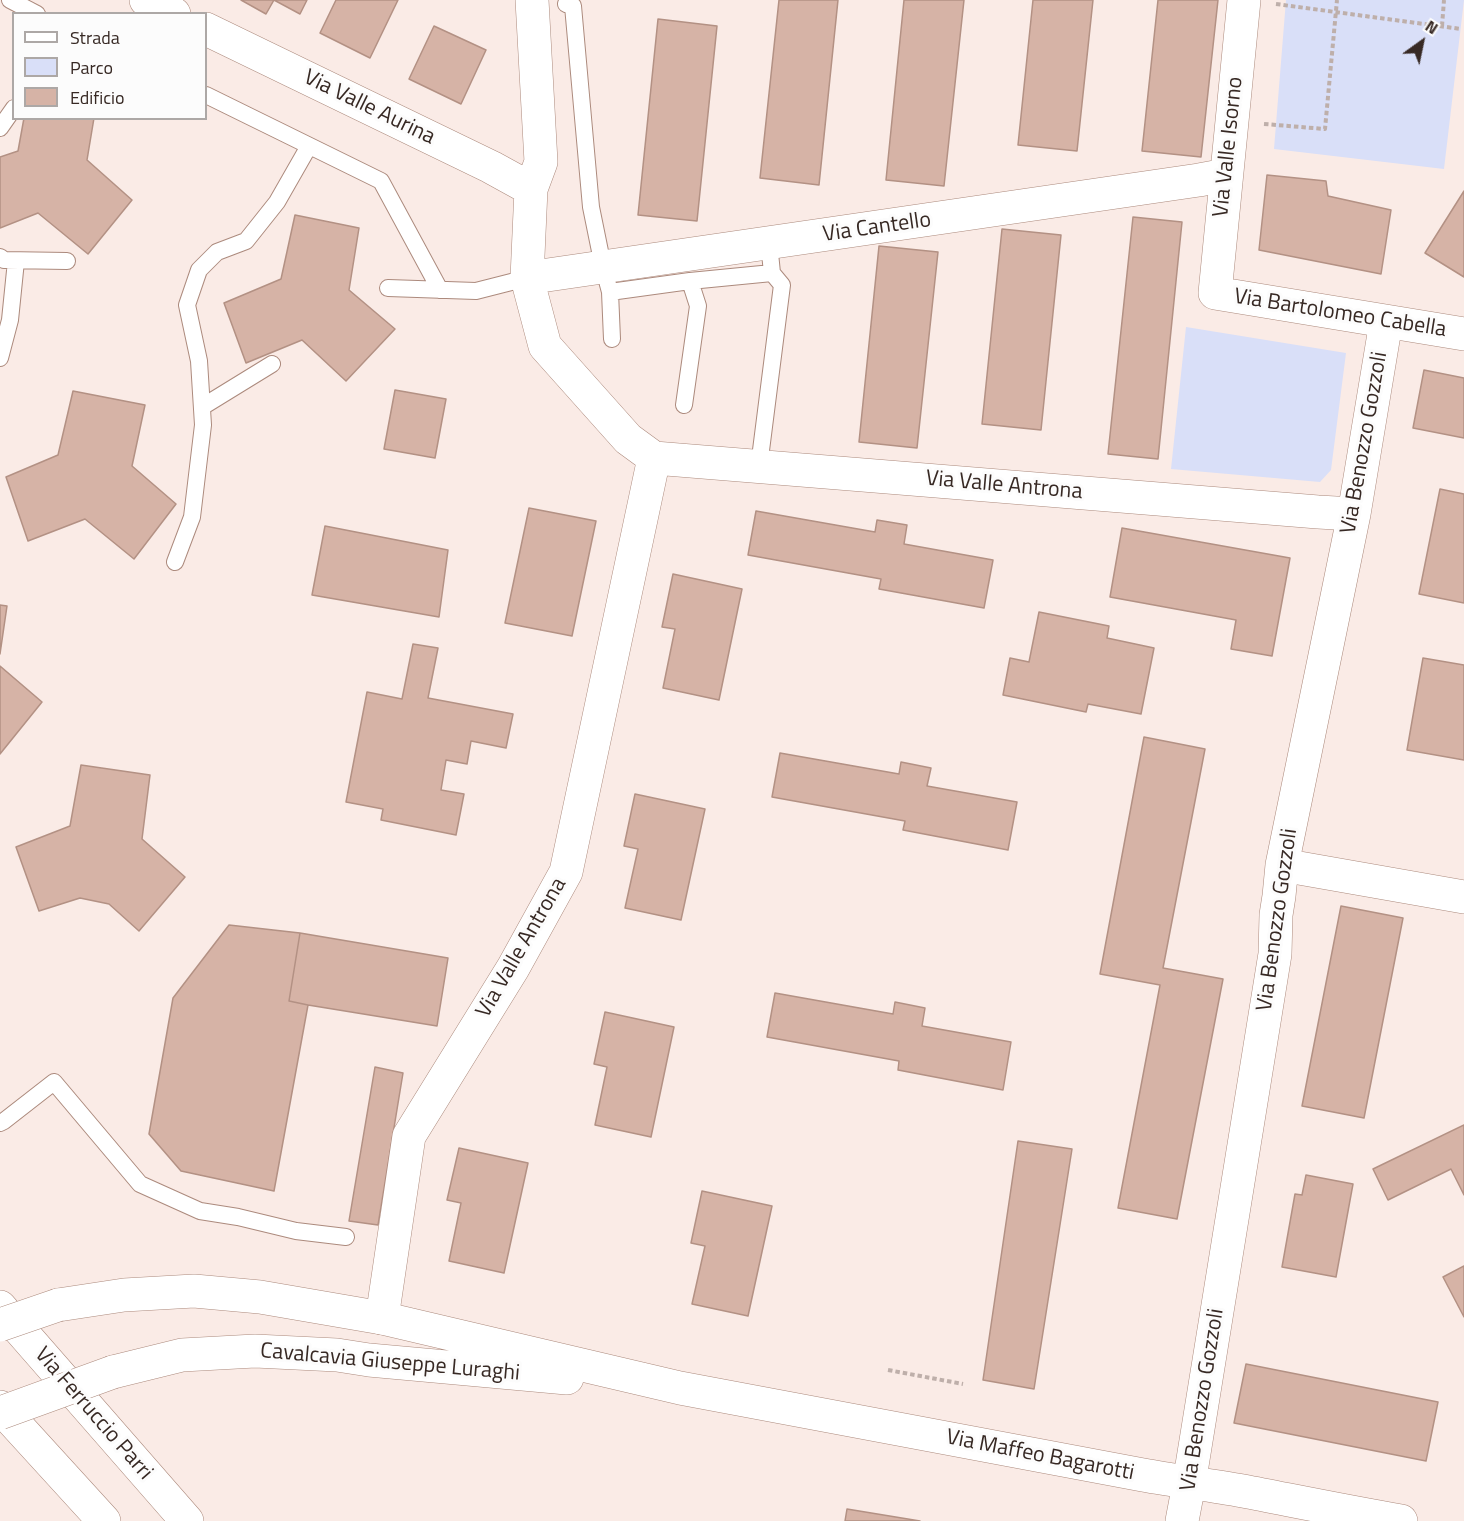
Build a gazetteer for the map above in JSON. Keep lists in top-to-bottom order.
{
  "streets": {
    "street": [
      "Via Valle Aurina",
      "Via Valle Isorno",
      "Via Cantello",
      "Via Bartolomeo Cabella",
      "Via Benozzo Gozzoli",
      "Via Valle Antrona",
      "Cavalcavia Giuseppe Luraghi",
      "Via Ferruccio Parri",
      "Via Maffeo Bagarotti"
    ]
  },
  "crossings": [
    ["Via Valle Isorno", "Via Cantello"],
    ["Via Valle Isorno", "Via Bartolomeo Cabella"],
    ["Via Bartolomeo Cabella", "Via Benozzo Gozzoli"],
    ["Via Benozzo Gozzoli", "Via Valle Antrona"],
    ["Via Benozzo Gozzoli", "Via Maffeo Bagarotti"],
    ["Via Valle Antrona", "Cavalcavia Giuseppe Luraghi"],
    ["Cavalcavia Giuseppe Luraghi", "Via Maffeo Bagarotti"]
  ],
  "legend": ["Strada", "Parco", "Edificio"],
  "north": "top right"
}
